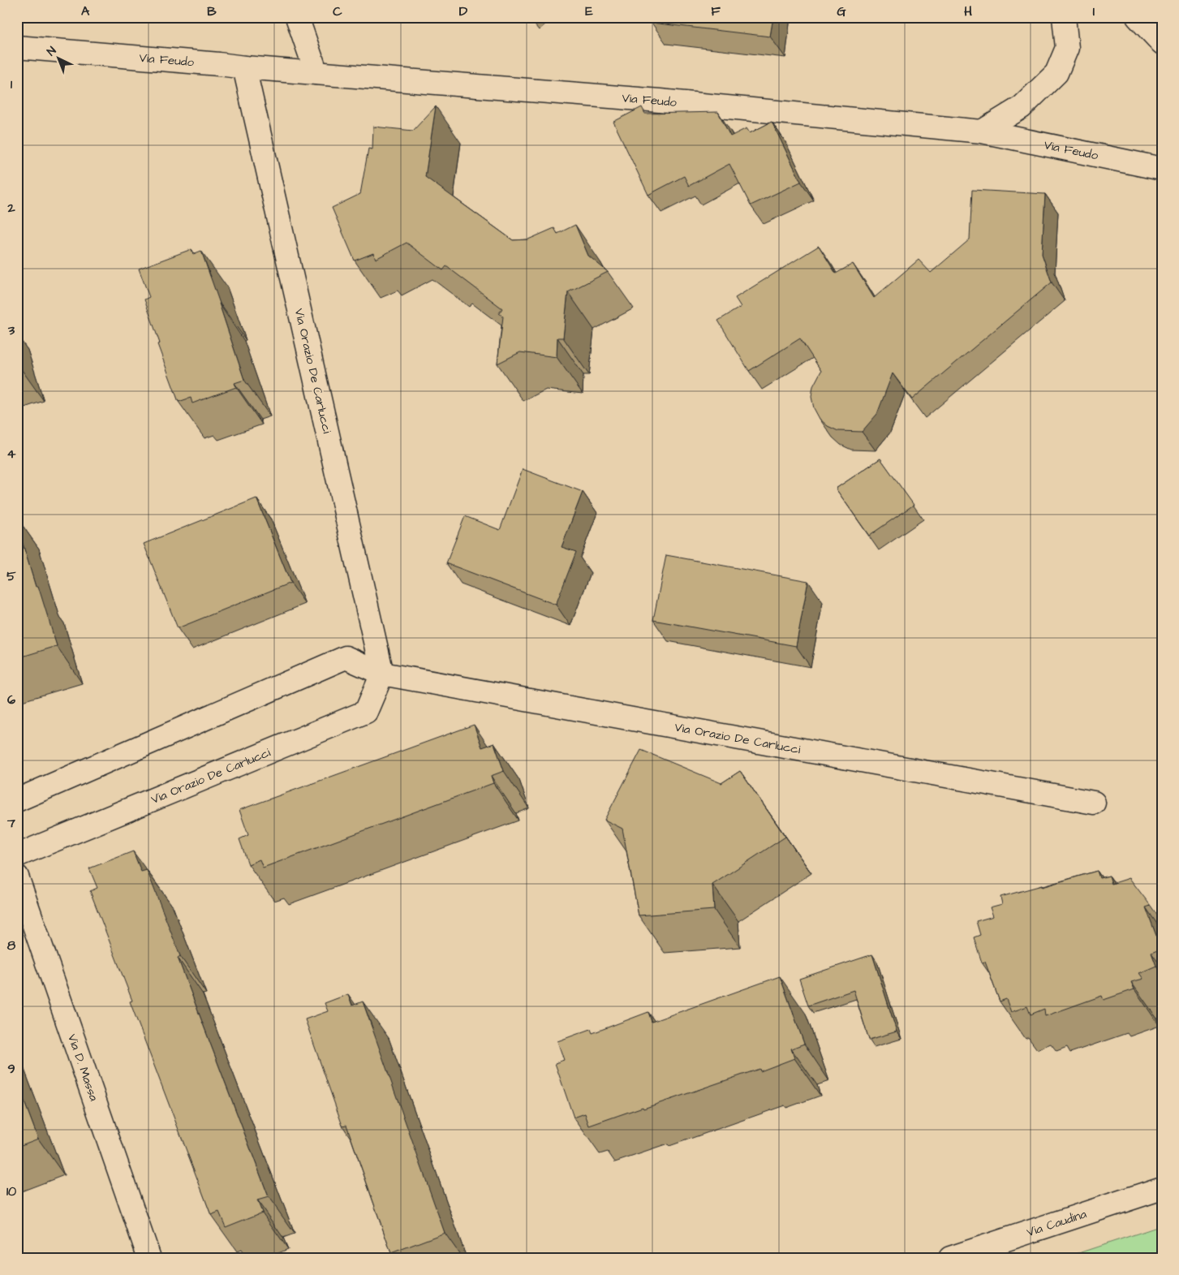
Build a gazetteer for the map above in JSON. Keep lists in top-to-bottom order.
{
  "streets": {
    "street": [
      "Via Feudo",
      "Via Orazio De Carlucci",
      "Via D. Massa",
      "Via Caudina"
    ]
  },
  "crossings": [
    ["Via Feudo", "Via Orazio De Carlucci"]
  ],
  "north": "top left",
  "grid": {
    "columns": [
      "A",
      "B",
      "C",
      "D",
      "E",
      "F",
      "G",
      "H",
      "I"
    ],
    "rows": [
      "1",
      "2",
      "3",
      "4",
      "5",
      "6",
      "7",
      "8",
      "9",
      "10"
    ]
  }
}
